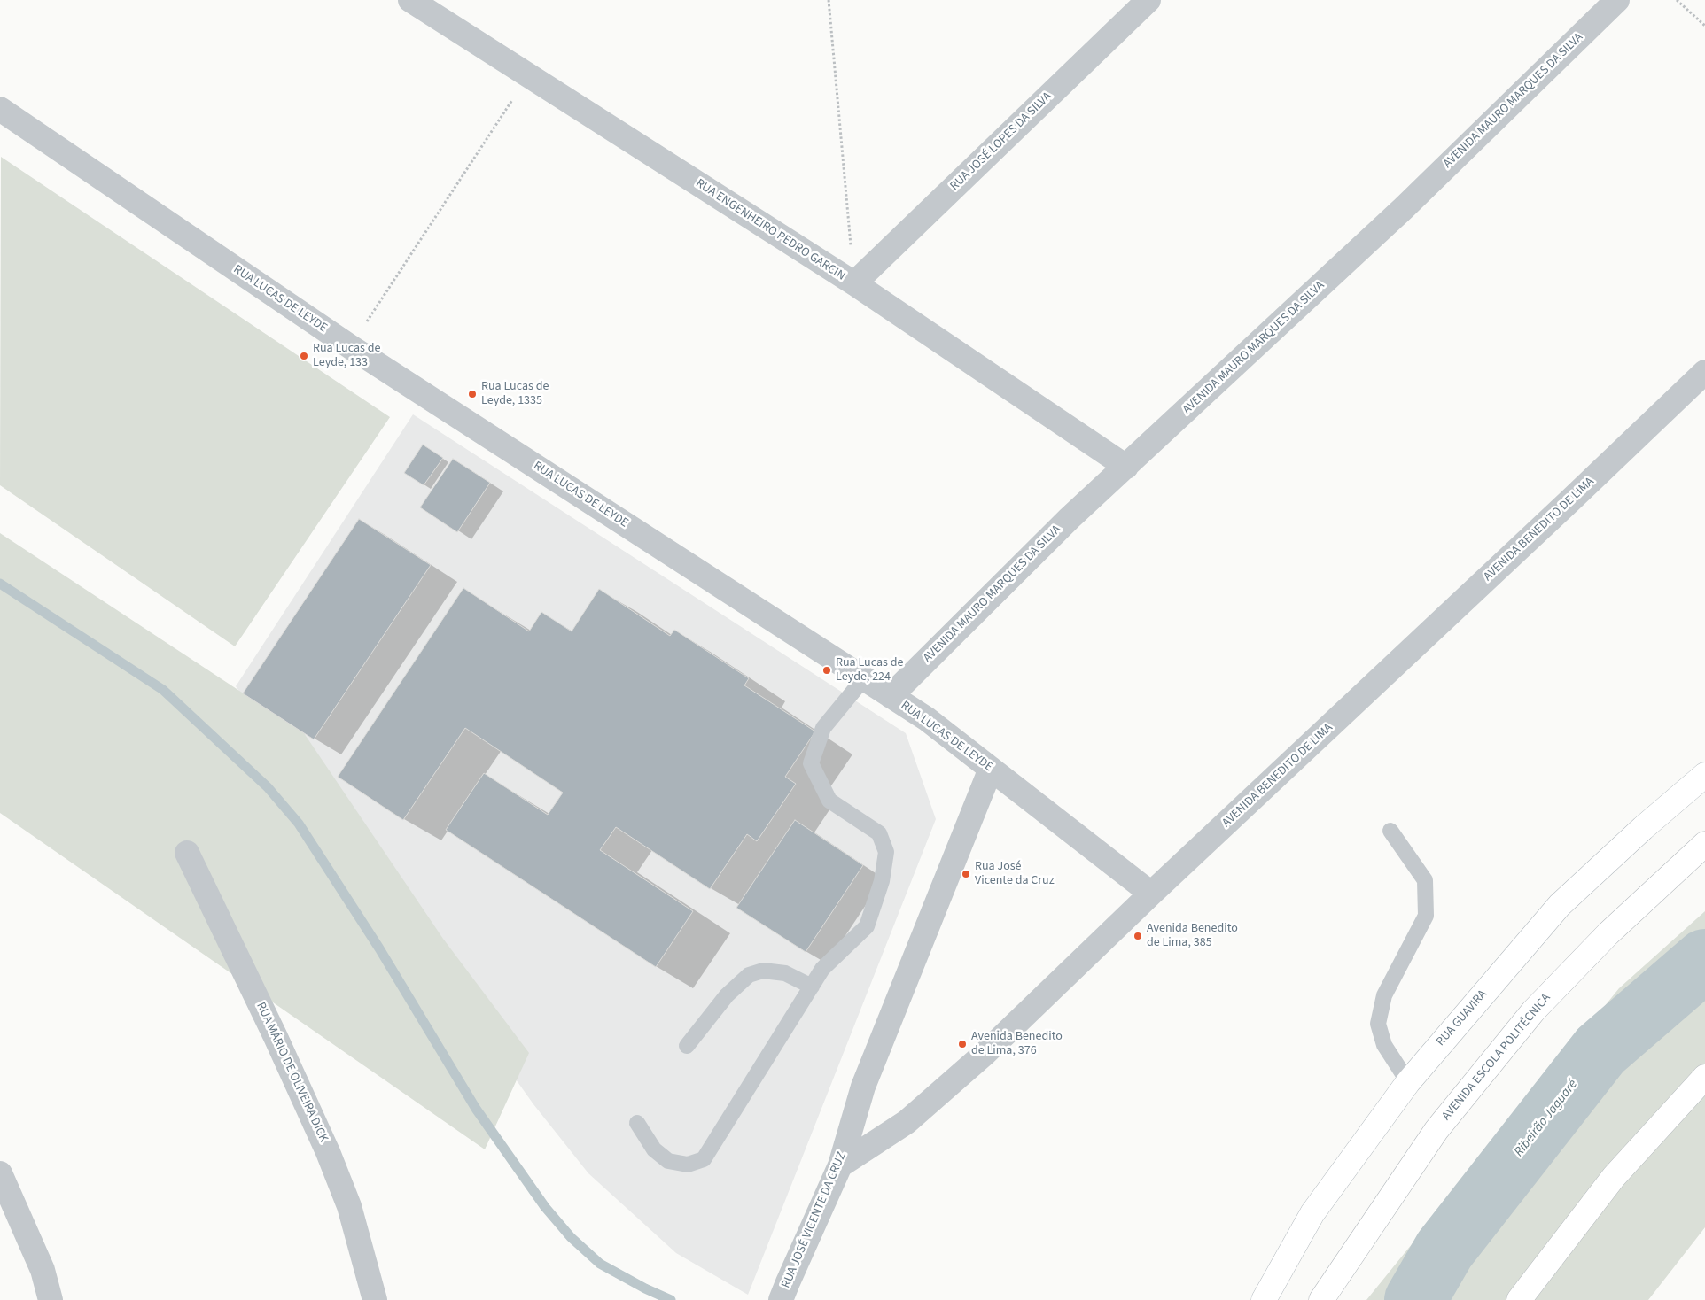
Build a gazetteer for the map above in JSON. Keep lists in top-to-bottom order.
{
  "streets": {
    "main road": ["RUA GUAVIRA", "AVENIDA ESCOLA POLITÉCNICA"],
    "street": [
      "AVENIDA MAURO MARQUES DA SILVA",
      "RUA JOSÉ LOPES DA SILVA",
      "RUA ENGENHEIRO PEDRO GARCIN",
      "RUA LUCAS DE LEYDE",
      "AVENIDA BENEDITO DE LIMA",
      "RUA MÁRIO DE OLIVEIRA DICK",
      "RUA JOSÉ VICENTE DA CRUZ"
    ]
  },
  "crossings": [
    ["AVENIDA MAURO MARQUES DA SILVA", "RUA ENGENHEIRO PEDRO GARCIN"],
    ["AVENIDA MAURO MARQUES DA SILVA", "RUA LUCAS DE LEYDE"],
    ["RUA JOSÉ LOPES DA SILVA", "RUA ENGENHEIRO PEDRO GARCIN"],
    ["RUA LUCAS DE LEYDE", "AVENIDA BENEDITO DE LIMA"],
    ["RUA LUCAS DE LEYDE", "RUA JOSÉ VICENTE DA CRUZ"],
    ["AVENIDA BENEDITO DE LIMA", "RUA JOSÉ VICENTE DA CRUZ"]
  ],
  "water": ["Ribeirão Jaguaré"],
  "places": [
    "Rua Lucas de Leyde, 133",
    "Rua Lucas de Leyde, 1335",
    "Rua Lucas de Leyde, 224",
    "Rua José Vicente da Cruz",
    "Avenida Benedito de Lima, 385",
    "Avenida Benedito de Lima, 376"
  ]
}
